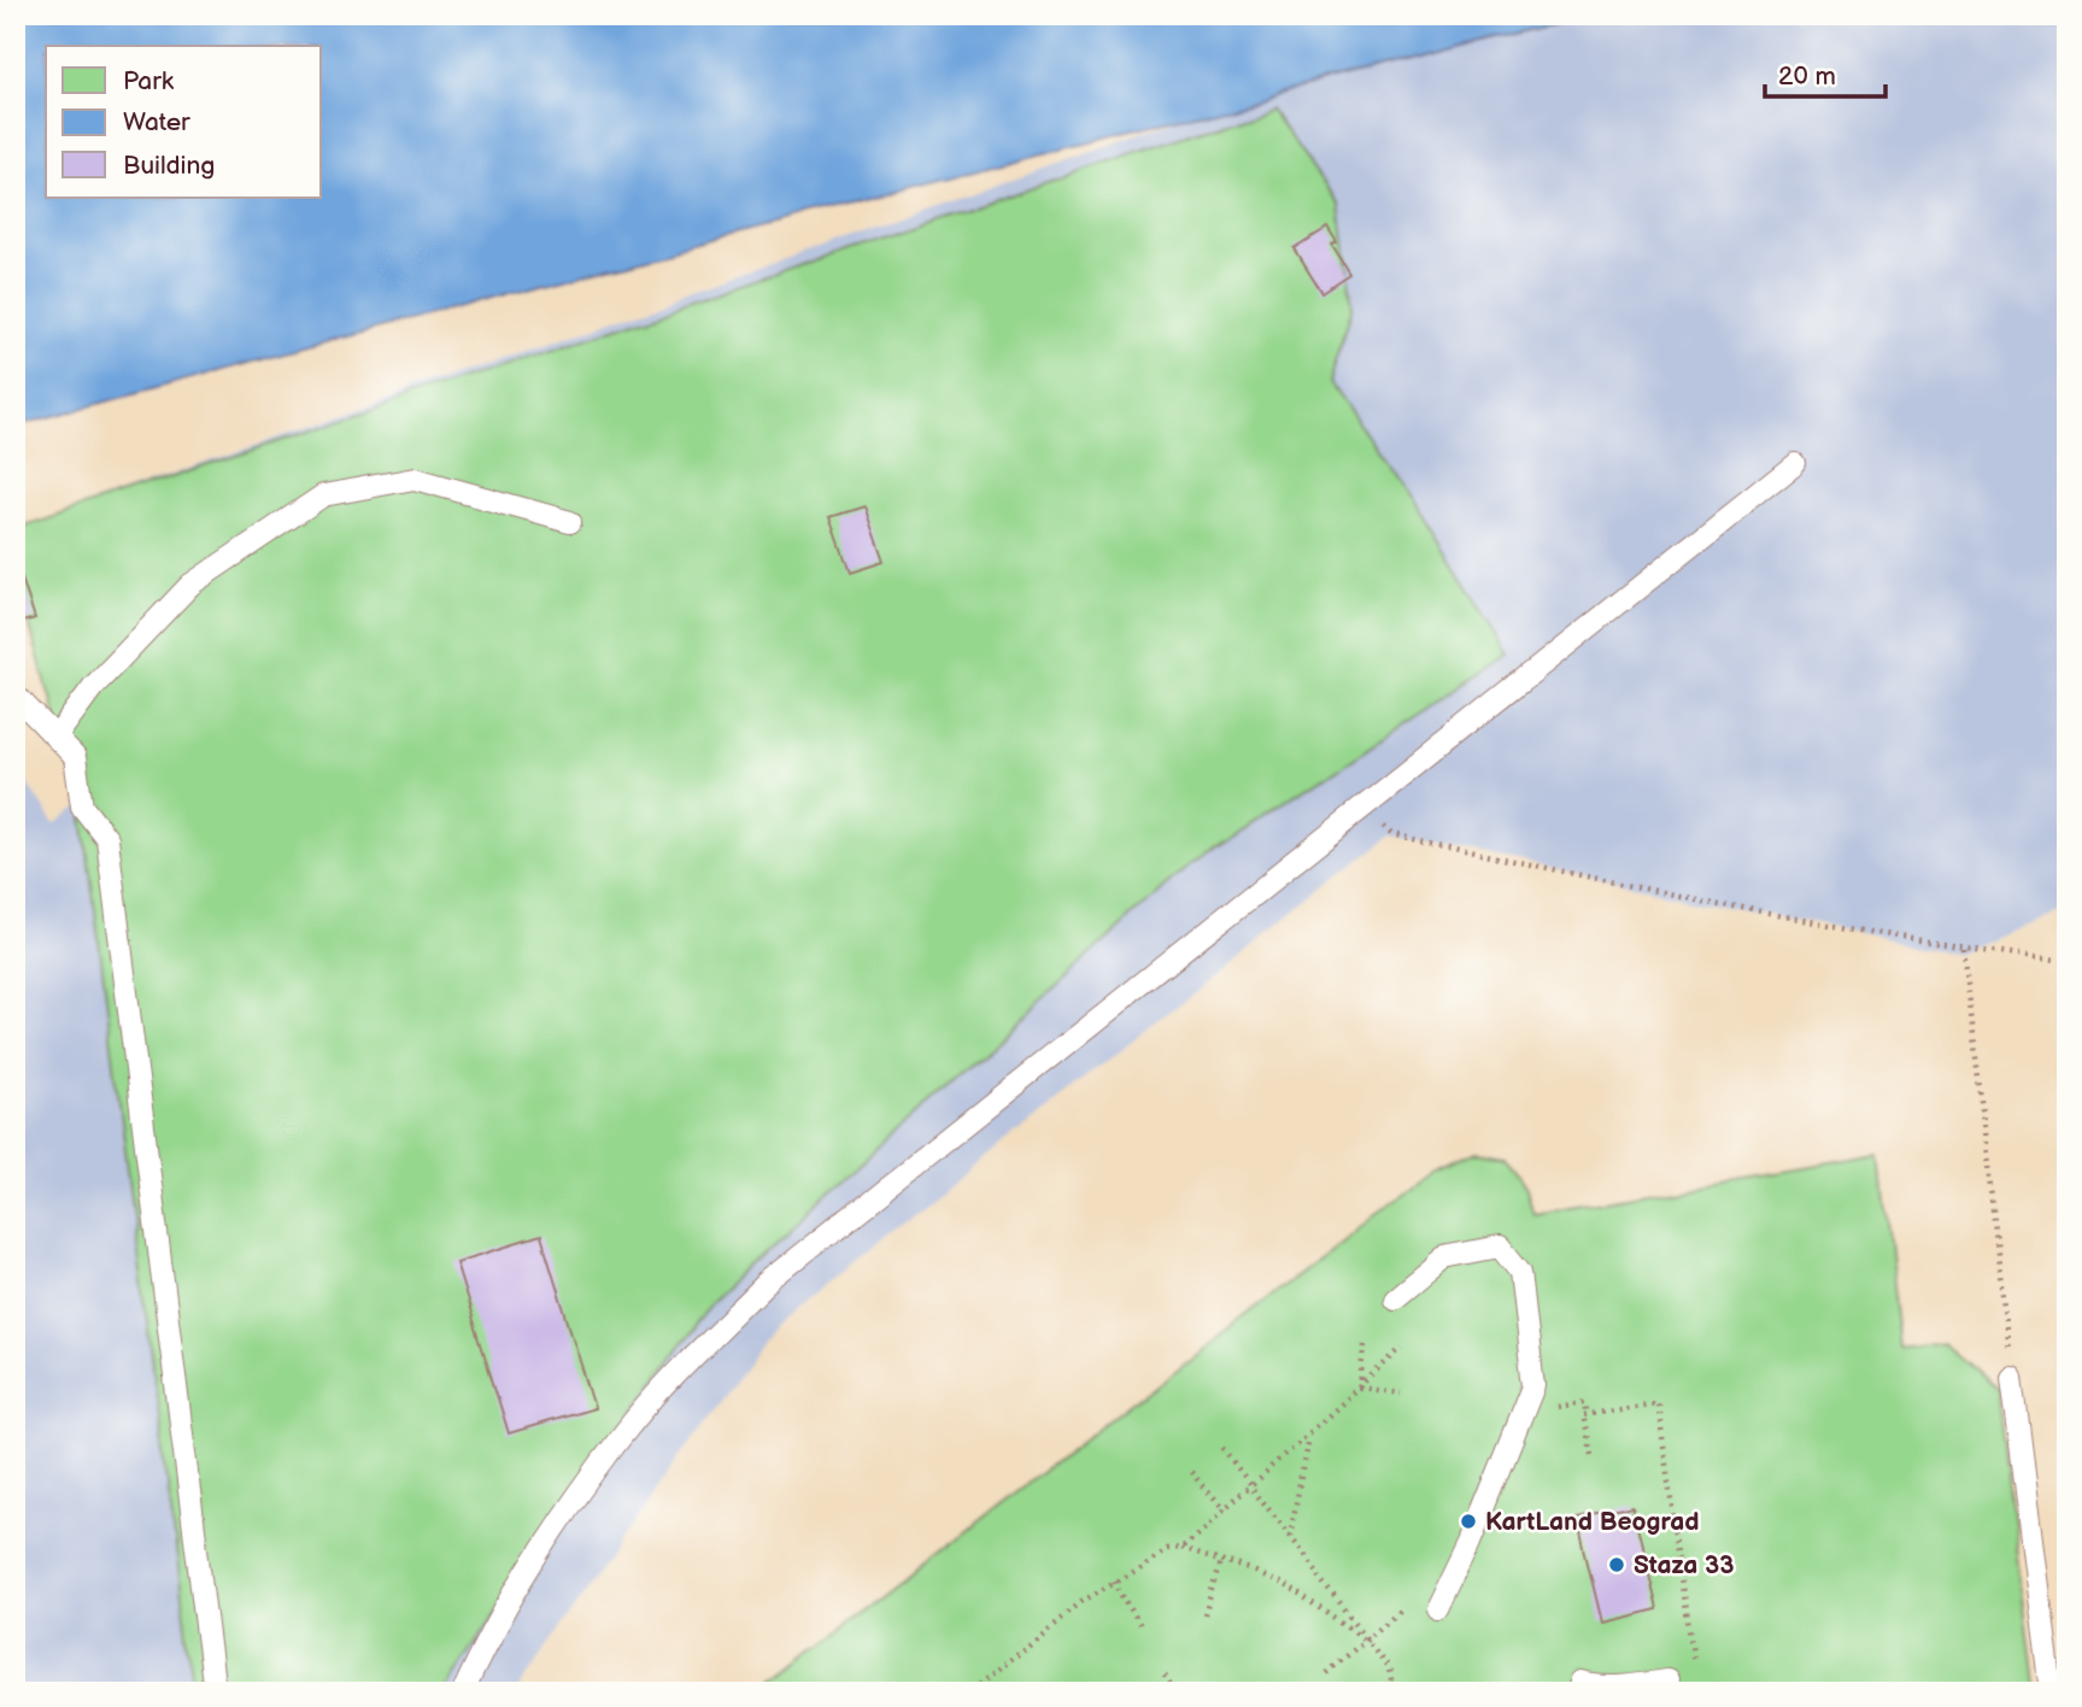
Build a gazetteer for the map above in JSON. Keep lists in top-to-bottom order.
{
  "places": ["KartLand Beograd", "Staza 33"],
  "legend": ["Park", "Water", "Building"],
  "scale_bar": "20 m"
}
